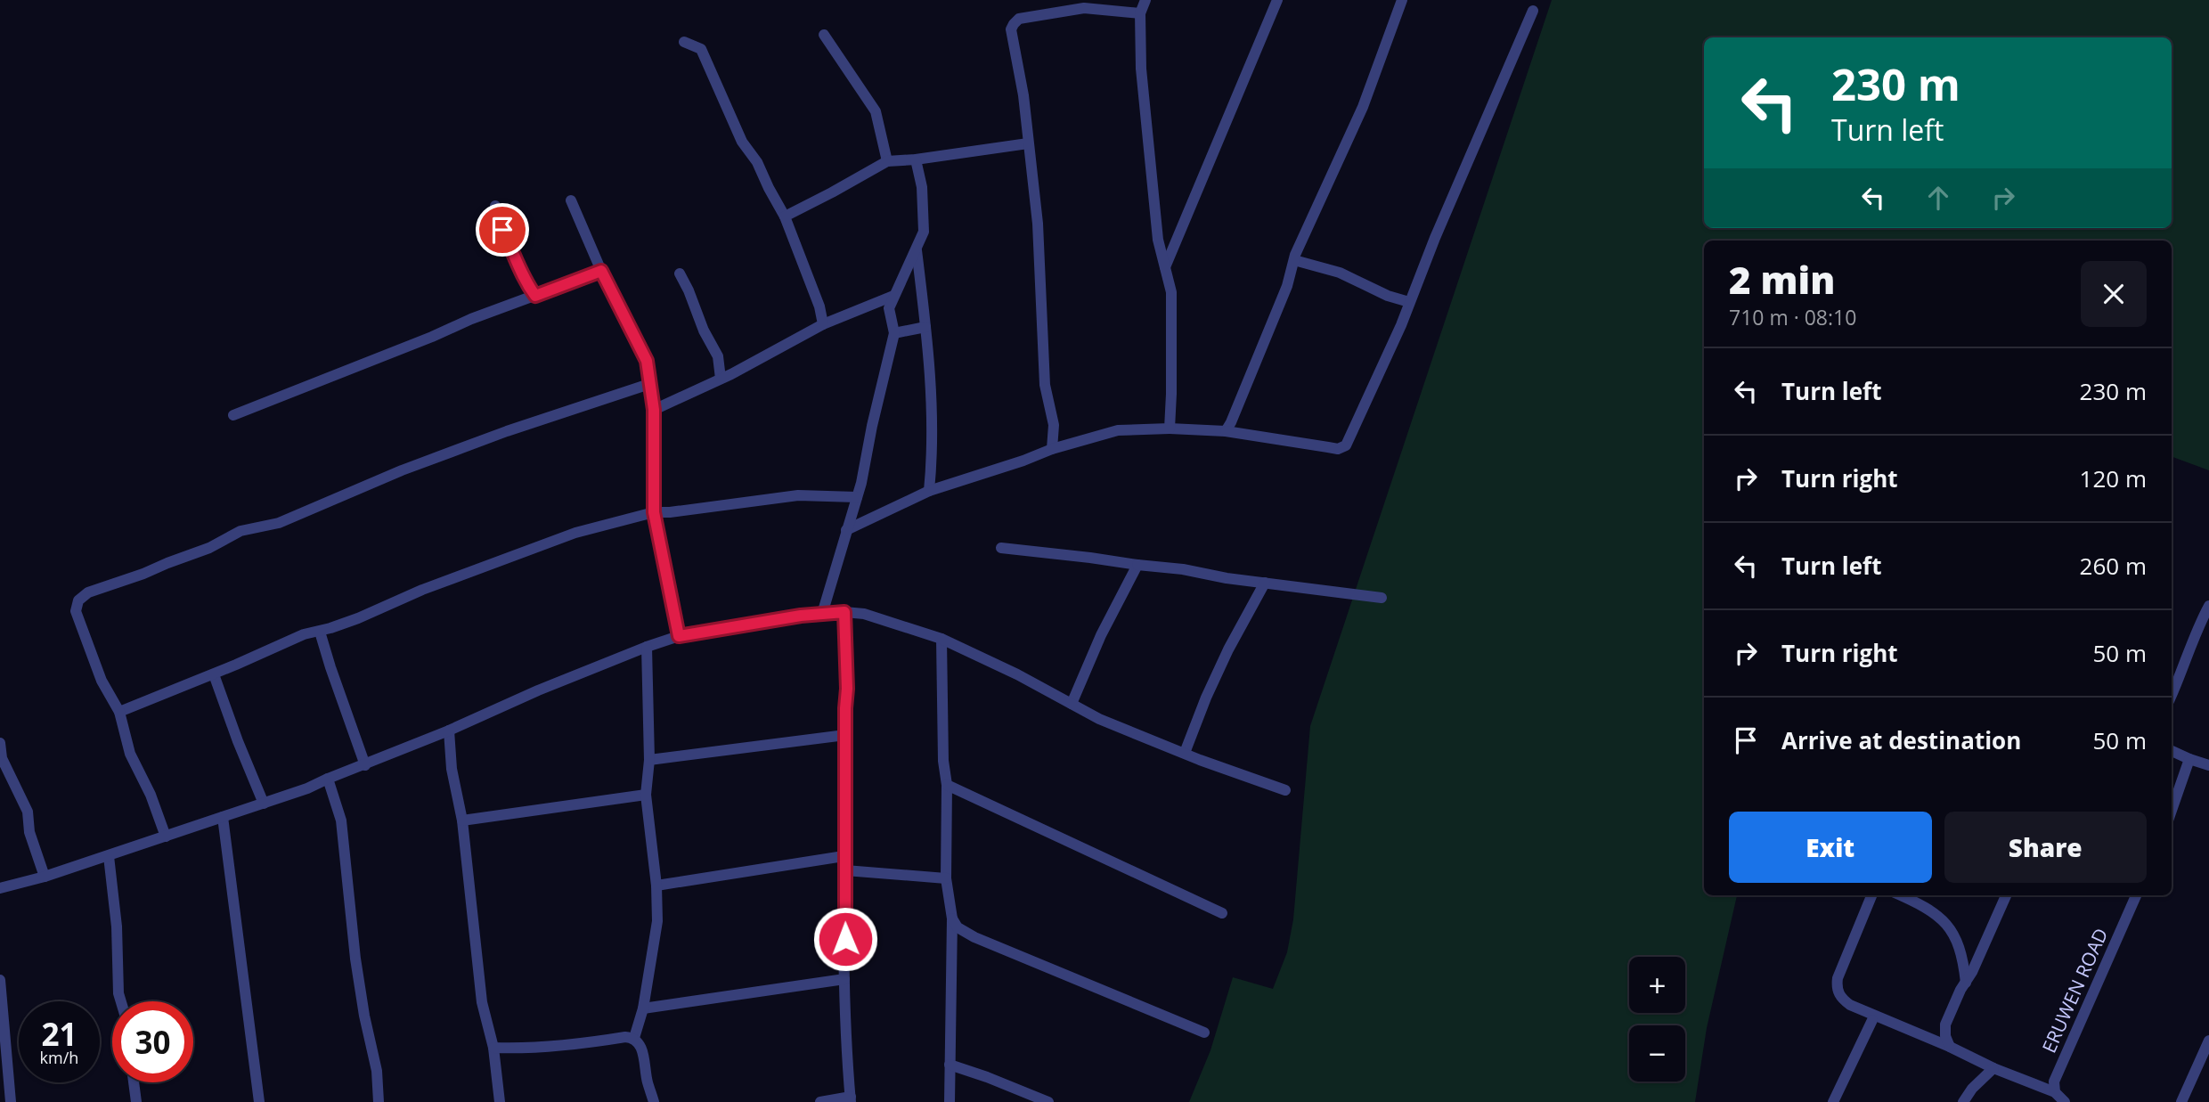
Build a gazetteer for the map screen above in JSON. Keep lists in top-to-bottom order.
{
  "streets": {
    "street": ["ERUWEN ROAD"]
  },
  "page": {
    "turn": ["230 m", "Turn left"],
    "heading": ["2 min", "710 m · 08:10"],
    "list": [
      {
        "name": "Turn left",
        "value": "230 m"
      },
      {
        "name": "Turn right",
        "value": "120 m"
      },
      {
        "name": "Turn left",
        "value": "260 m"
      },
      {
        "name": "Turn right",
        "value": "50 m"
      },
      {
        "name": "Arrive at destination",
        "value": "50 m"
      }
    ],
    "buttons": ["Exit", "Share"],
    "map_buttons": ["+", "−"],
    "speed": "21 km/h",
    "limit": "30"
  }
}
